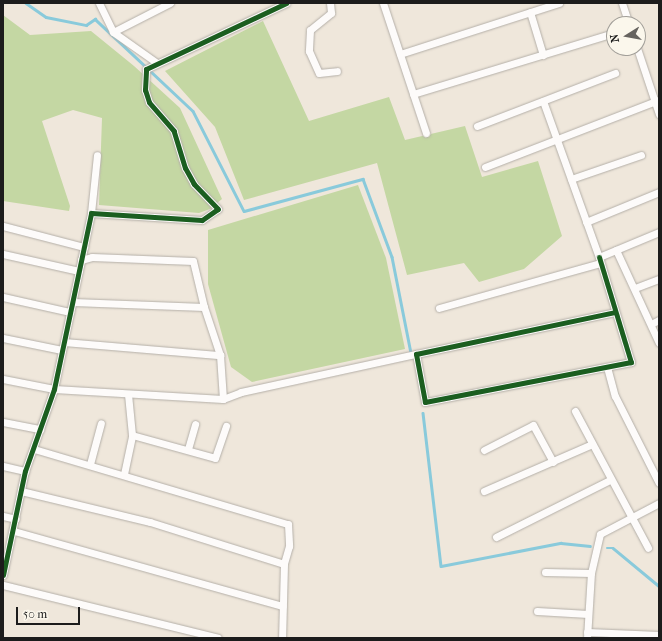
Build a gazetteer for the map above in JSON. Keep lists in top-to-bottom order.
{
  "scale_bar": "50 m",
  "north": "left"
}
